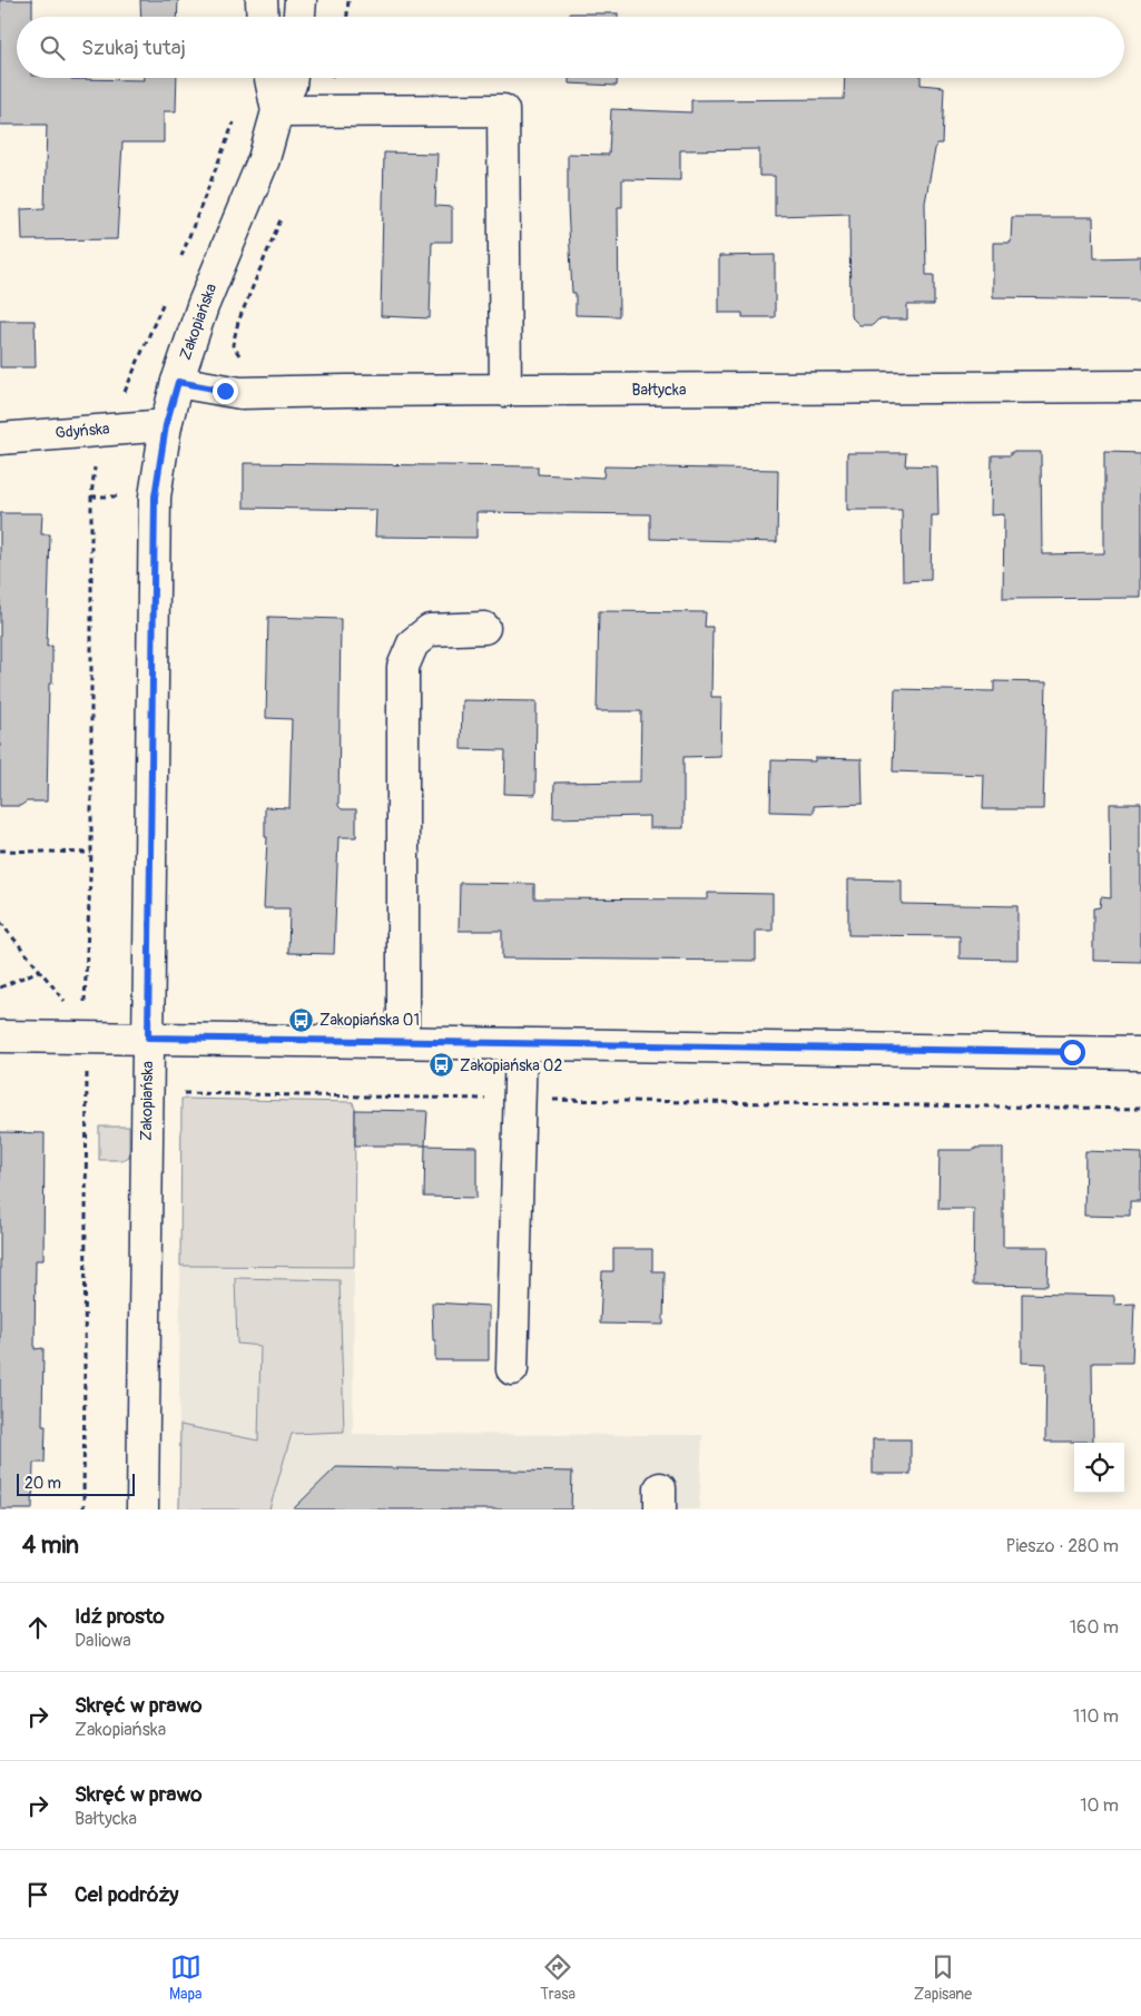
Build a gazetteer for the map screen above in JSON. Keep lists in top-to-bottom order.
{
  "streets": {
    "street": ["Zakopiańska", "Bałtycka", "Gdyńska"]
  },
  "crossings": [
    ["Zakopiańska", "Bałtycka"],
    ["Zakopiańska", "Gdyńska"]
  ],
  "places": {
    "bus stop": ["Zakopiańska 01", "Zakopiańska 02"]
  },
  "scale_bar": "20 m",
  "page": {
    "search": "Szukaj tutaj",
    "scale": "20 m",
    "heading": ["4 min", "Pieszo · 280 m"],
    "list": [
      ["Idź prosto", "Daliowa", "160 m"],
      ["Skręć w prawo", "Zakopiańska", "110 m"],
      ["Skręć w prawo", "Bałtycka", "10 m"],
      "Cel podróży"
    ],
    "nav": ["Mapa", "Trasa", "Zapisane"]
  }
}
